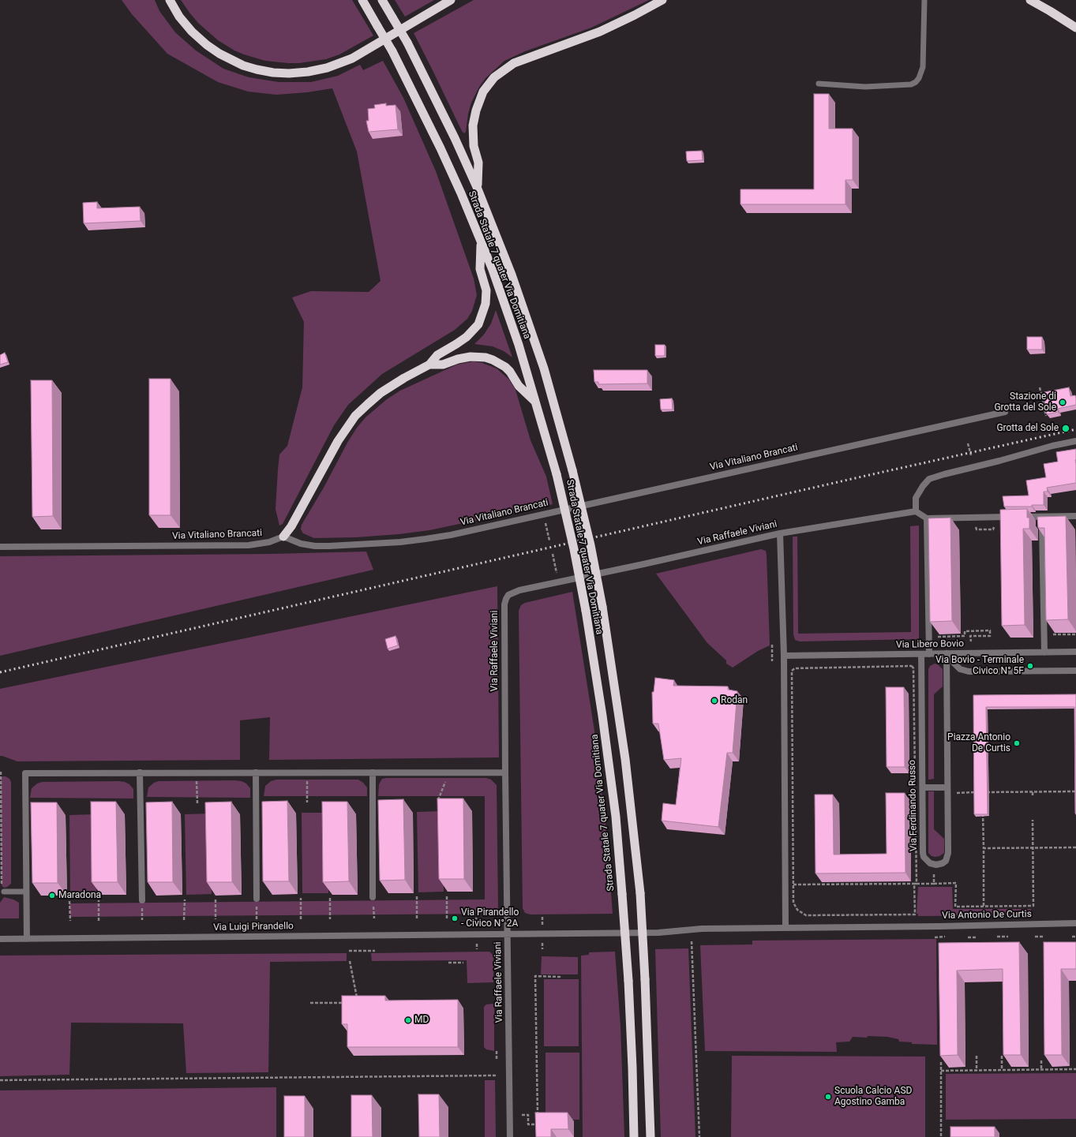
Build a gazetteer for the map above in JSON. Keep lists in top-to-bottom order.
{
  "streets": {
    "highway": ["Strada Statale 7 quater Via Domitiana"],
    "street": [
      "Via Vitaliano Brancati",
      "Via Raffaele Viviani",
      "Via Libero Bovio",
      "Via Ferdinando Russo",
      "Via Antonio De Curtis",
      "Via Luigi Pirandello"
    ]
  },
  "crossings": [
    ["Via Raffaele Viviani", "Via Luigi Pirandello"],
    ["Via Libero Bovio", "Via Ferdinando Russo"],
    ["Via Antonio De Curtis", "Via Luigi Pirandello"]
  ],
  "places": [
    "Stazione di Grotta del Sole",
    "Grotta del Sole",
    "Via Bovio - Terminale Civico N° 5F",
    "Rodan",
    "Piazza Antonio De Curtis",
    "Maradona",
    "Via Pirandello - Civico N° 2A",
    "MD",
    "Scuola Calcio ASD Agostino Gamba"
  ]
}
